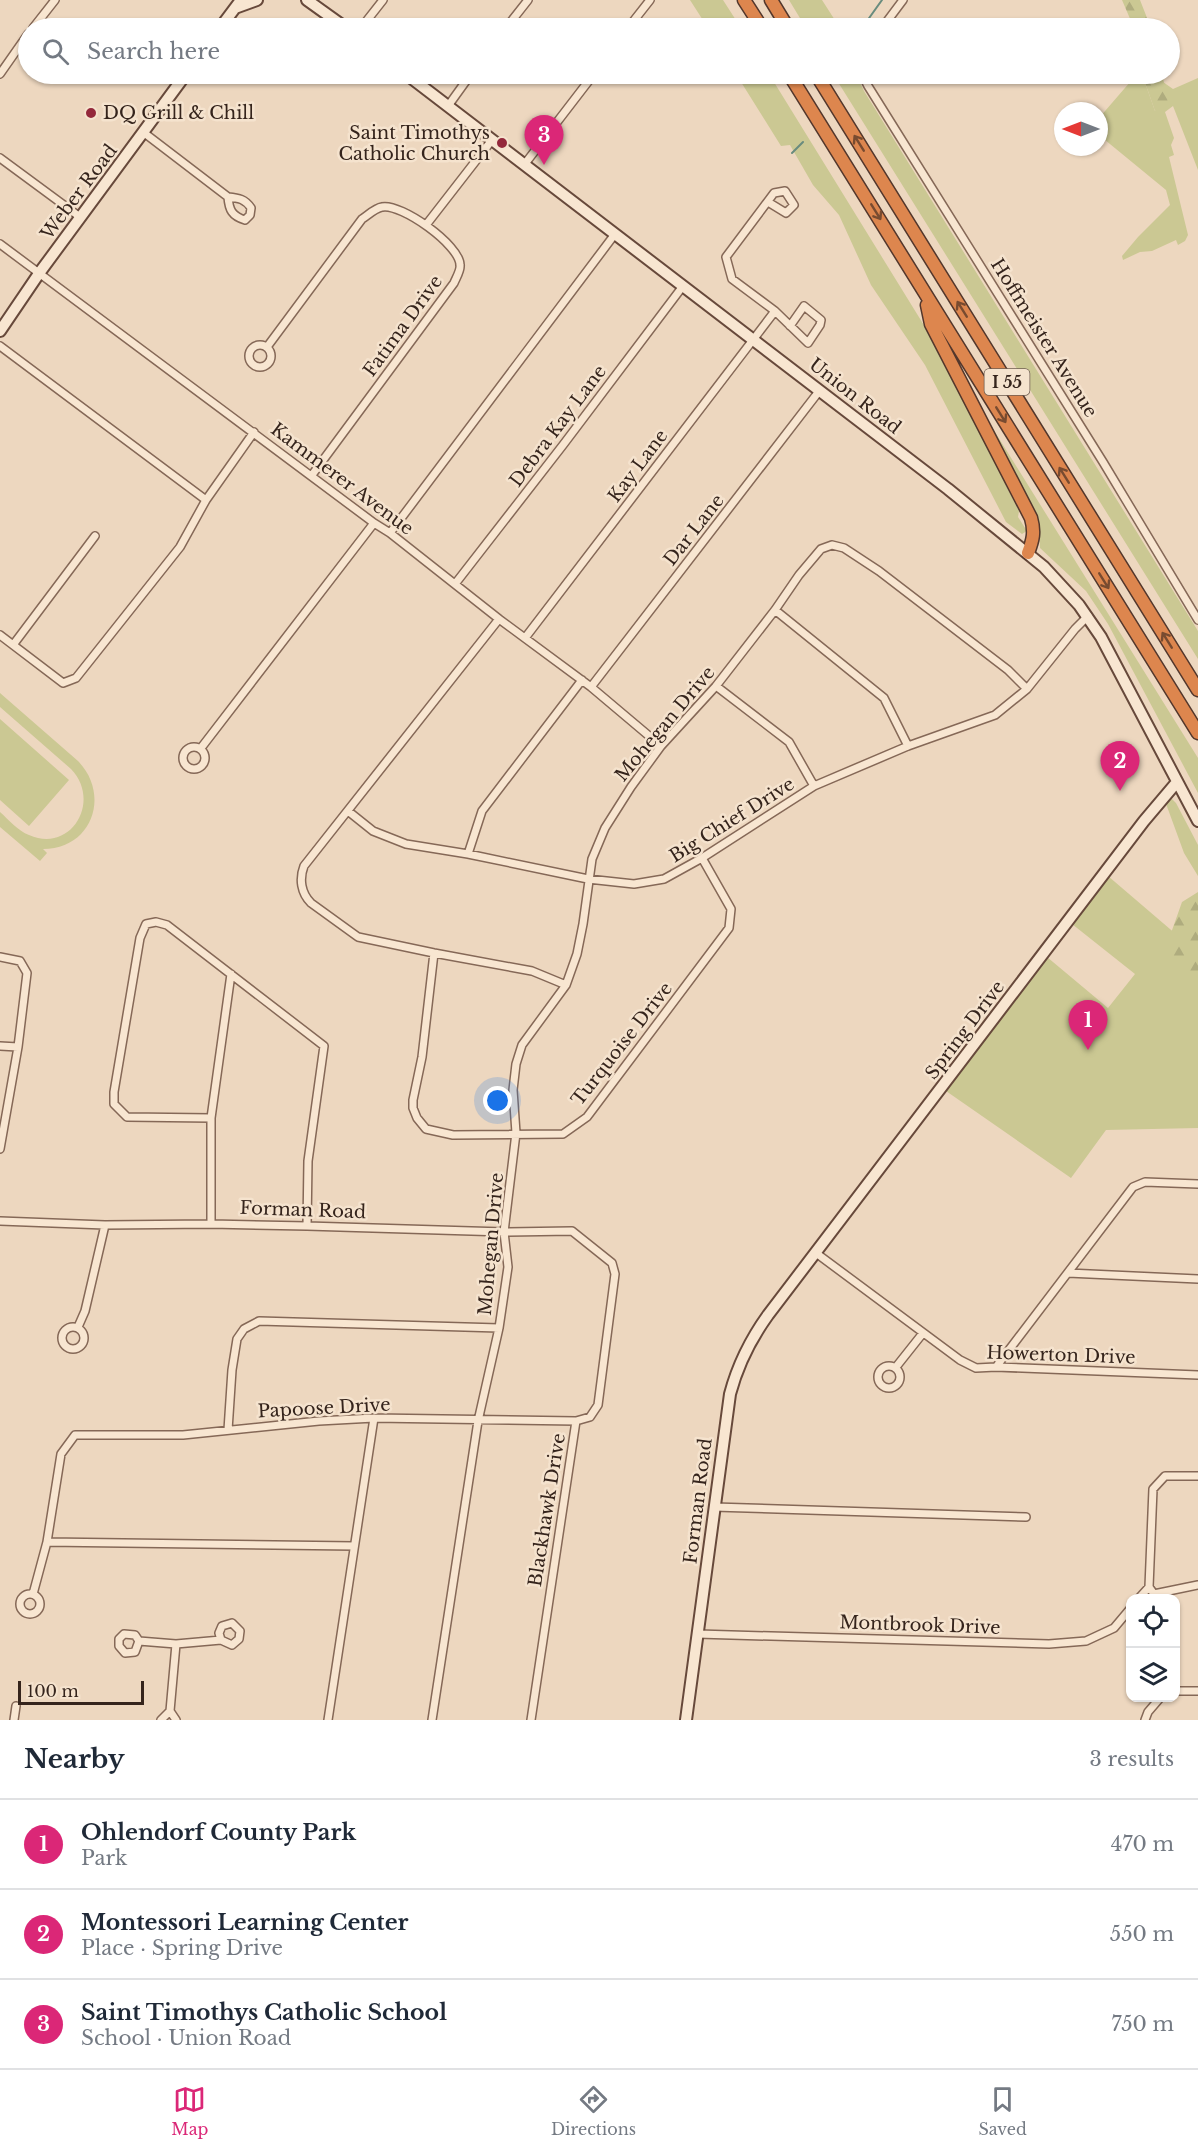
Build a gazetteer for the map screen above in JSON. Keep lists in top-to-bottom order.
{
  "streets": {
    "highway": ["I 55"],
    "main road": [
      "Weber Road",
      "Union Road",
      "Spring Drive",
      "Forman Road"
    ],
    "street": [
      "Fatima Drive",
      "Hoffmeister Avenue",
      "Debra Kay Lane",
      "Kay Lane",
      "Kammerer Avenue",
      "Dar Lane",
      "Mohegan Drive",
      "Big Chief Drive",
      "Turquoise Drive",
      "Howerton Drive",
      "Papoose Drive",
      "Blackhawk Drive",
      "Montbrook Drive"
    ]
  },
  "crossings": [
    ["Weber Road", "Kammerer Avenue"],
    ["Fatima Drive", "Kammerer Avenue"],
    ["Union Road", "Debra Kay Lane"],
    ["Union Road", "Kay Lane"],
    ["Union Road", "Dar Lane"],
    ["Union Road", "Big Chief Drive"],
    ["Union Road", "Spring Drive"],
    ["Debra Kay Lane", "Kammerer Avenue"],
    ["Kay Lane", "Kammerer Avenue"],
    ["Kammerer Avenue", "Dar Lane"],
    ["Kammerer Avenue", "Mohegan Drive"],
    ["Mohegan Drive", "Big Chief Drive"],
    ["Mohegan Drive", "Turquoise Drive"],
    ["Mohegan Drive", "Forman Road"],
    ["Mohegan Drive", "Papoose Drive"],
    ["Big Chief Drive", "Turquoise Drive"],
    ["Spring Drive", "Forman Road"],
    ["Spring Drive", "Howerton Drive"],
    ["Forman Road", "Blackhawk Drive"],
    ["Forman Road", "Montbrook Drive"],
    ["Papoose Drive", "Blackhawk Drive"]
  ],
  "places": ["DQ Grill & Chill", "Saint Timothys Catholic Church"],
  "scale_bar": "100 m",
  "north": "left",
  "page": {
    "search": "Search here",
    "pins": ["3", "2", "1"],
    "scale": "100 m",
    "heading": ["Nearby", "3 results"],
    "list": [
      {
        "mark": "1",
        "name": "Ohlendorf County Park",
        "note": "Park",
        "value": "470 m"
      },
      {
        "mark": "2",
        "name": "Montessori Learning Center",
        "note": "Place · Spring Drive",
        "value": "550 m"
      },
      {
        "mark": "3",
        "name": "Saint Timothys Catholic School",
        "note": "School · Union Road",
        "value": "750 m"
      }
    ],
    "nav": ["Map", "Directions", "Saved"]
  }
}
